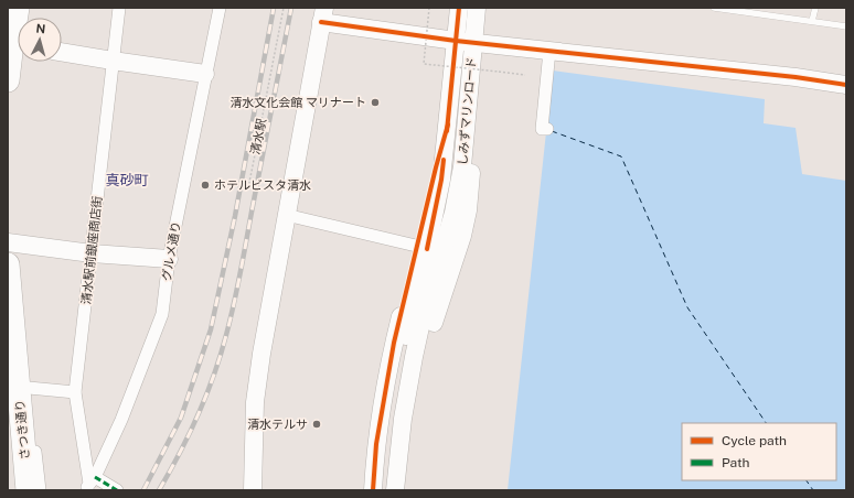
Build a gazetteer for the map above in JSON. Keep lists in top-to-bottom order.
{
  "streets": {
    "highway": ["さつき通り"],
    "street": ["しみずマリンロード", "清水駅前銀座商店街", "グルメ通り"],
    "path": ["清水駅"]
  },
  "crossings": [
    ["清水駅前銀座商店街", "グルメ通り"]
  ],
  "districts": ["真砂町"],
  "places": ["清水文化会館 マリナート", "ホテルビスタ清水", "清水テルサ"],
  "legend": ["Cycle path", "Path"],
  "north": "top"
}
